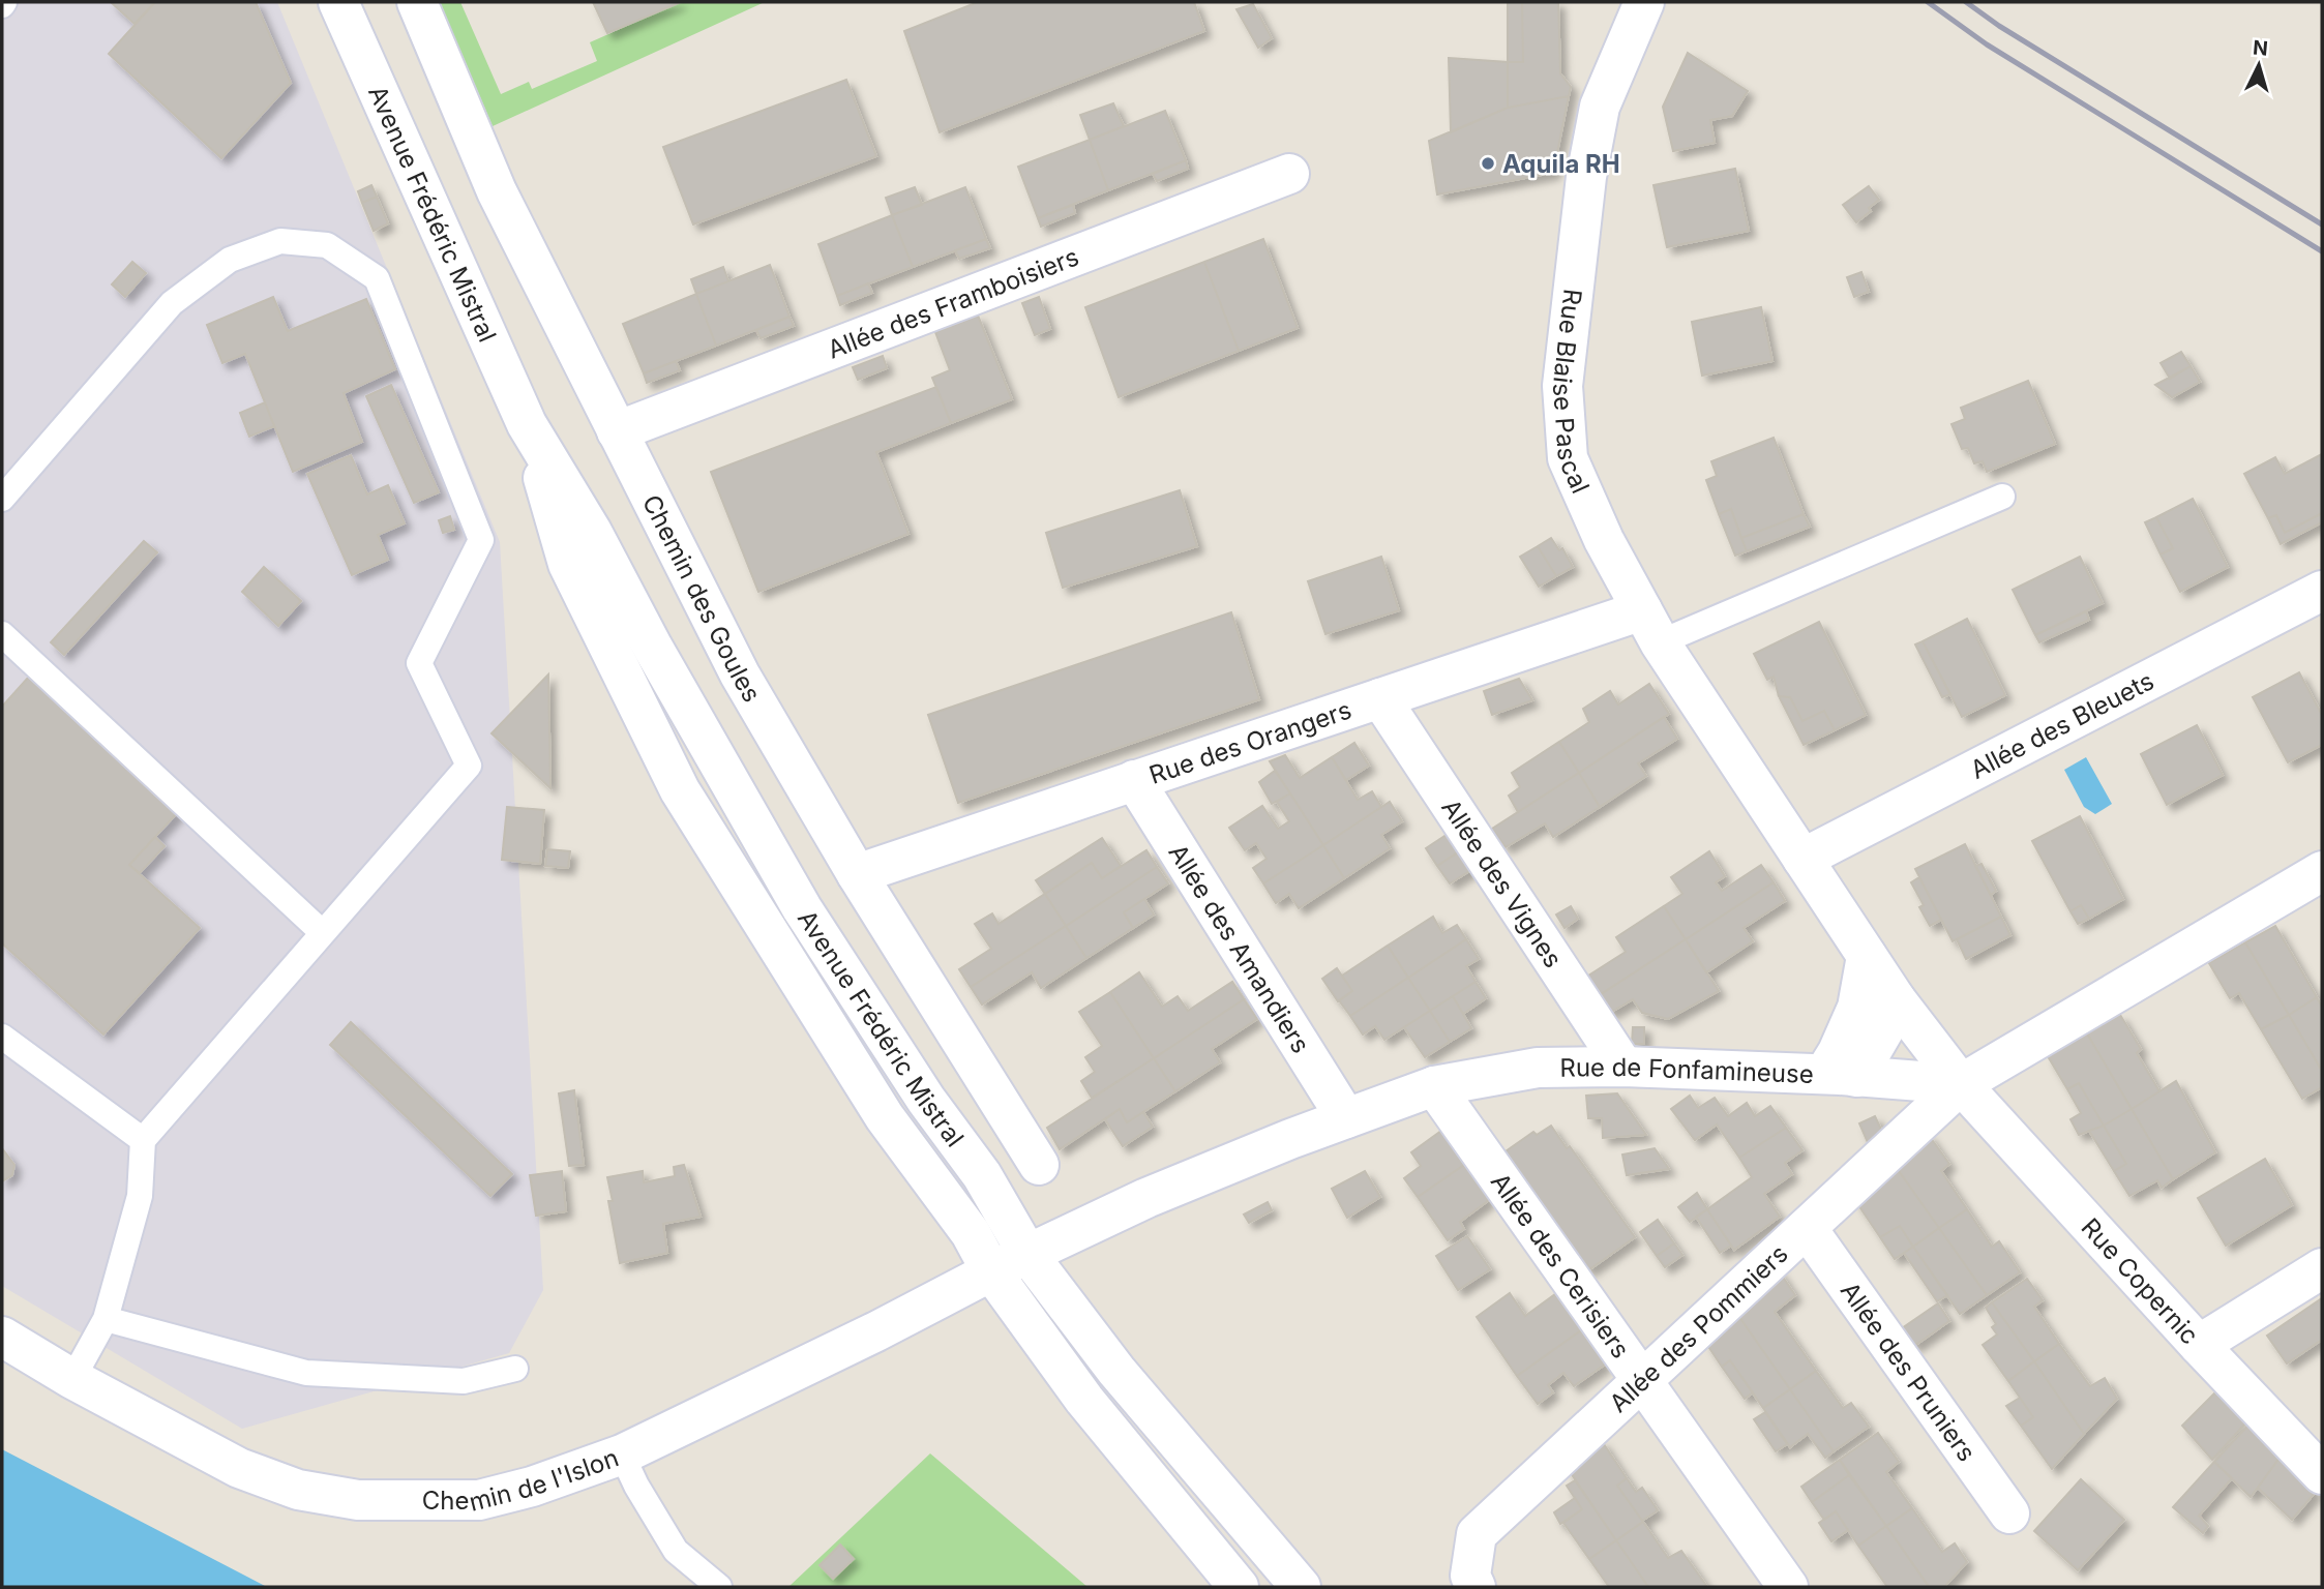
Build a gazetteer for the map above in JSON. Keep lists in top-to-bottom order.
{
  "streets": {
    "street": [
      "Avenue Frédéric Mistral",
      "Allée des Framboisiers",
      "Rue Blaise Pascal",
      "Chemin des Goules",
      "Allée des Bleuets",
      "Rue des Orangers",
      "Allée des Vignes",
      "Allée des Amandiers",
      "Rue de Fonfamineuse",
      "Allée des Cerisiers",
      "Rue Copernic",
      "Allée des Pommiers",
      "Allée des Pruniers",
      "Chemin de l'Islon"
    ]
  },
  "crossings": [
    ["Avenue Frédéric Mistral", "Rue de Fonfamineuse"],
    ["Avenue Frédéric Mistral", "Chemin de l'Islon"],
    ["Allée des Framboisiers", "Chemin des Goules"],
    ["Rue Blaise Pascal", "Allée des Bleuets"],
    ["Rue Blaise Pascal", "Rue des Orangers"],
    ["Rue Blaise Pascal", "Rue de Fonfamineuse"],
    ["Rue Blaise Pascal", "Rue Copernic"],
    ["Rue Blaise Pascal", "Allée des Pommiers"],
    ["Chemin des Goules", "Rue des Orangers"],
    ["Rue des Orangers", "Allée des Vignes"],
    ["Rue des Orangers", "Allée des Amandiers"],
    ["Allée des Vignes", "Rue de Fonfamineuse"],
    ["Allée des Amandiers", "Rue de Fonfamineuse"],
    ["Rue de Fonfamineuse", "Allée des Cerisiers"],
    ["Rue de Fonfamineuse", "Rue Copernic"],
    ["Rue de Fonfamineuse", "Allée des Pommiers"],
    ["Rue de Fonfamineuse", "Chemin de l'Islon"],
    ["Allée des Cerisiers", "Allée des Pommiers"],
    ["Rue Copernic", "Allée des Pommiers"],
    ["Allée des Pommiers", "Allée des Pruniers"]
  ],
  "places": ["Aquila RH"],
  "north": "top"
}
